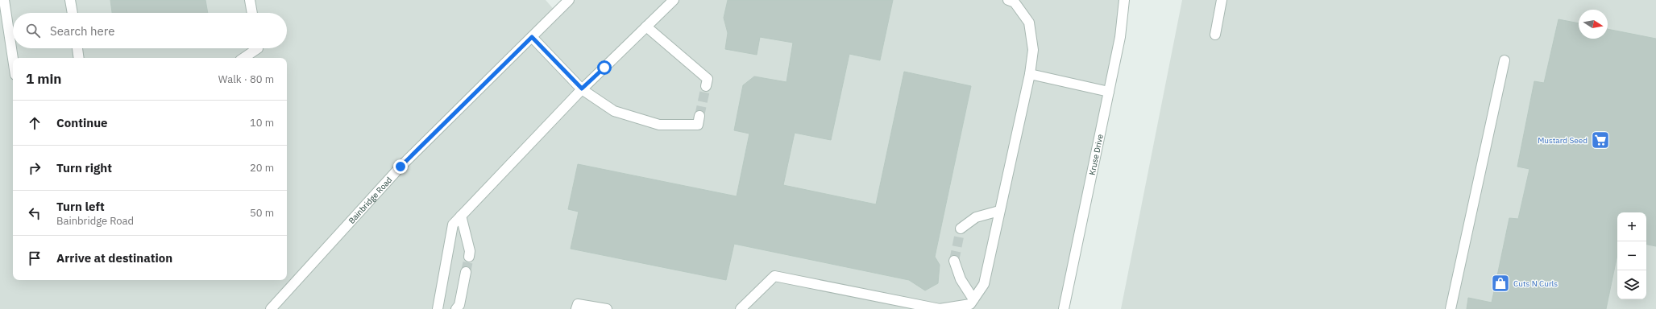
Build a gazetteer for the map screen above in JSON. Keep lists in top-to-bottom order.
{
  "streets": {
    "street": ["Kruse Drive", "Bainbridge Road"]
  },
  "places": {
    "supermarket": ["Mustard Seed"],
    "shop": ["Cuts N Curls"]
  },
  "north": "right",
  "page": {
    "search": "Search here",
    "heading": ["1 min", "Walk · 80 m"],
    "list": [
      ["Continue", "10 m"],
      ["Turn right", "20 m"],
      ["Turn left", "Bainbridge Road", "50 m"],
      "Arrive at destination"
    ],
    "map_buttons": ["+", "−"]
  }
}
